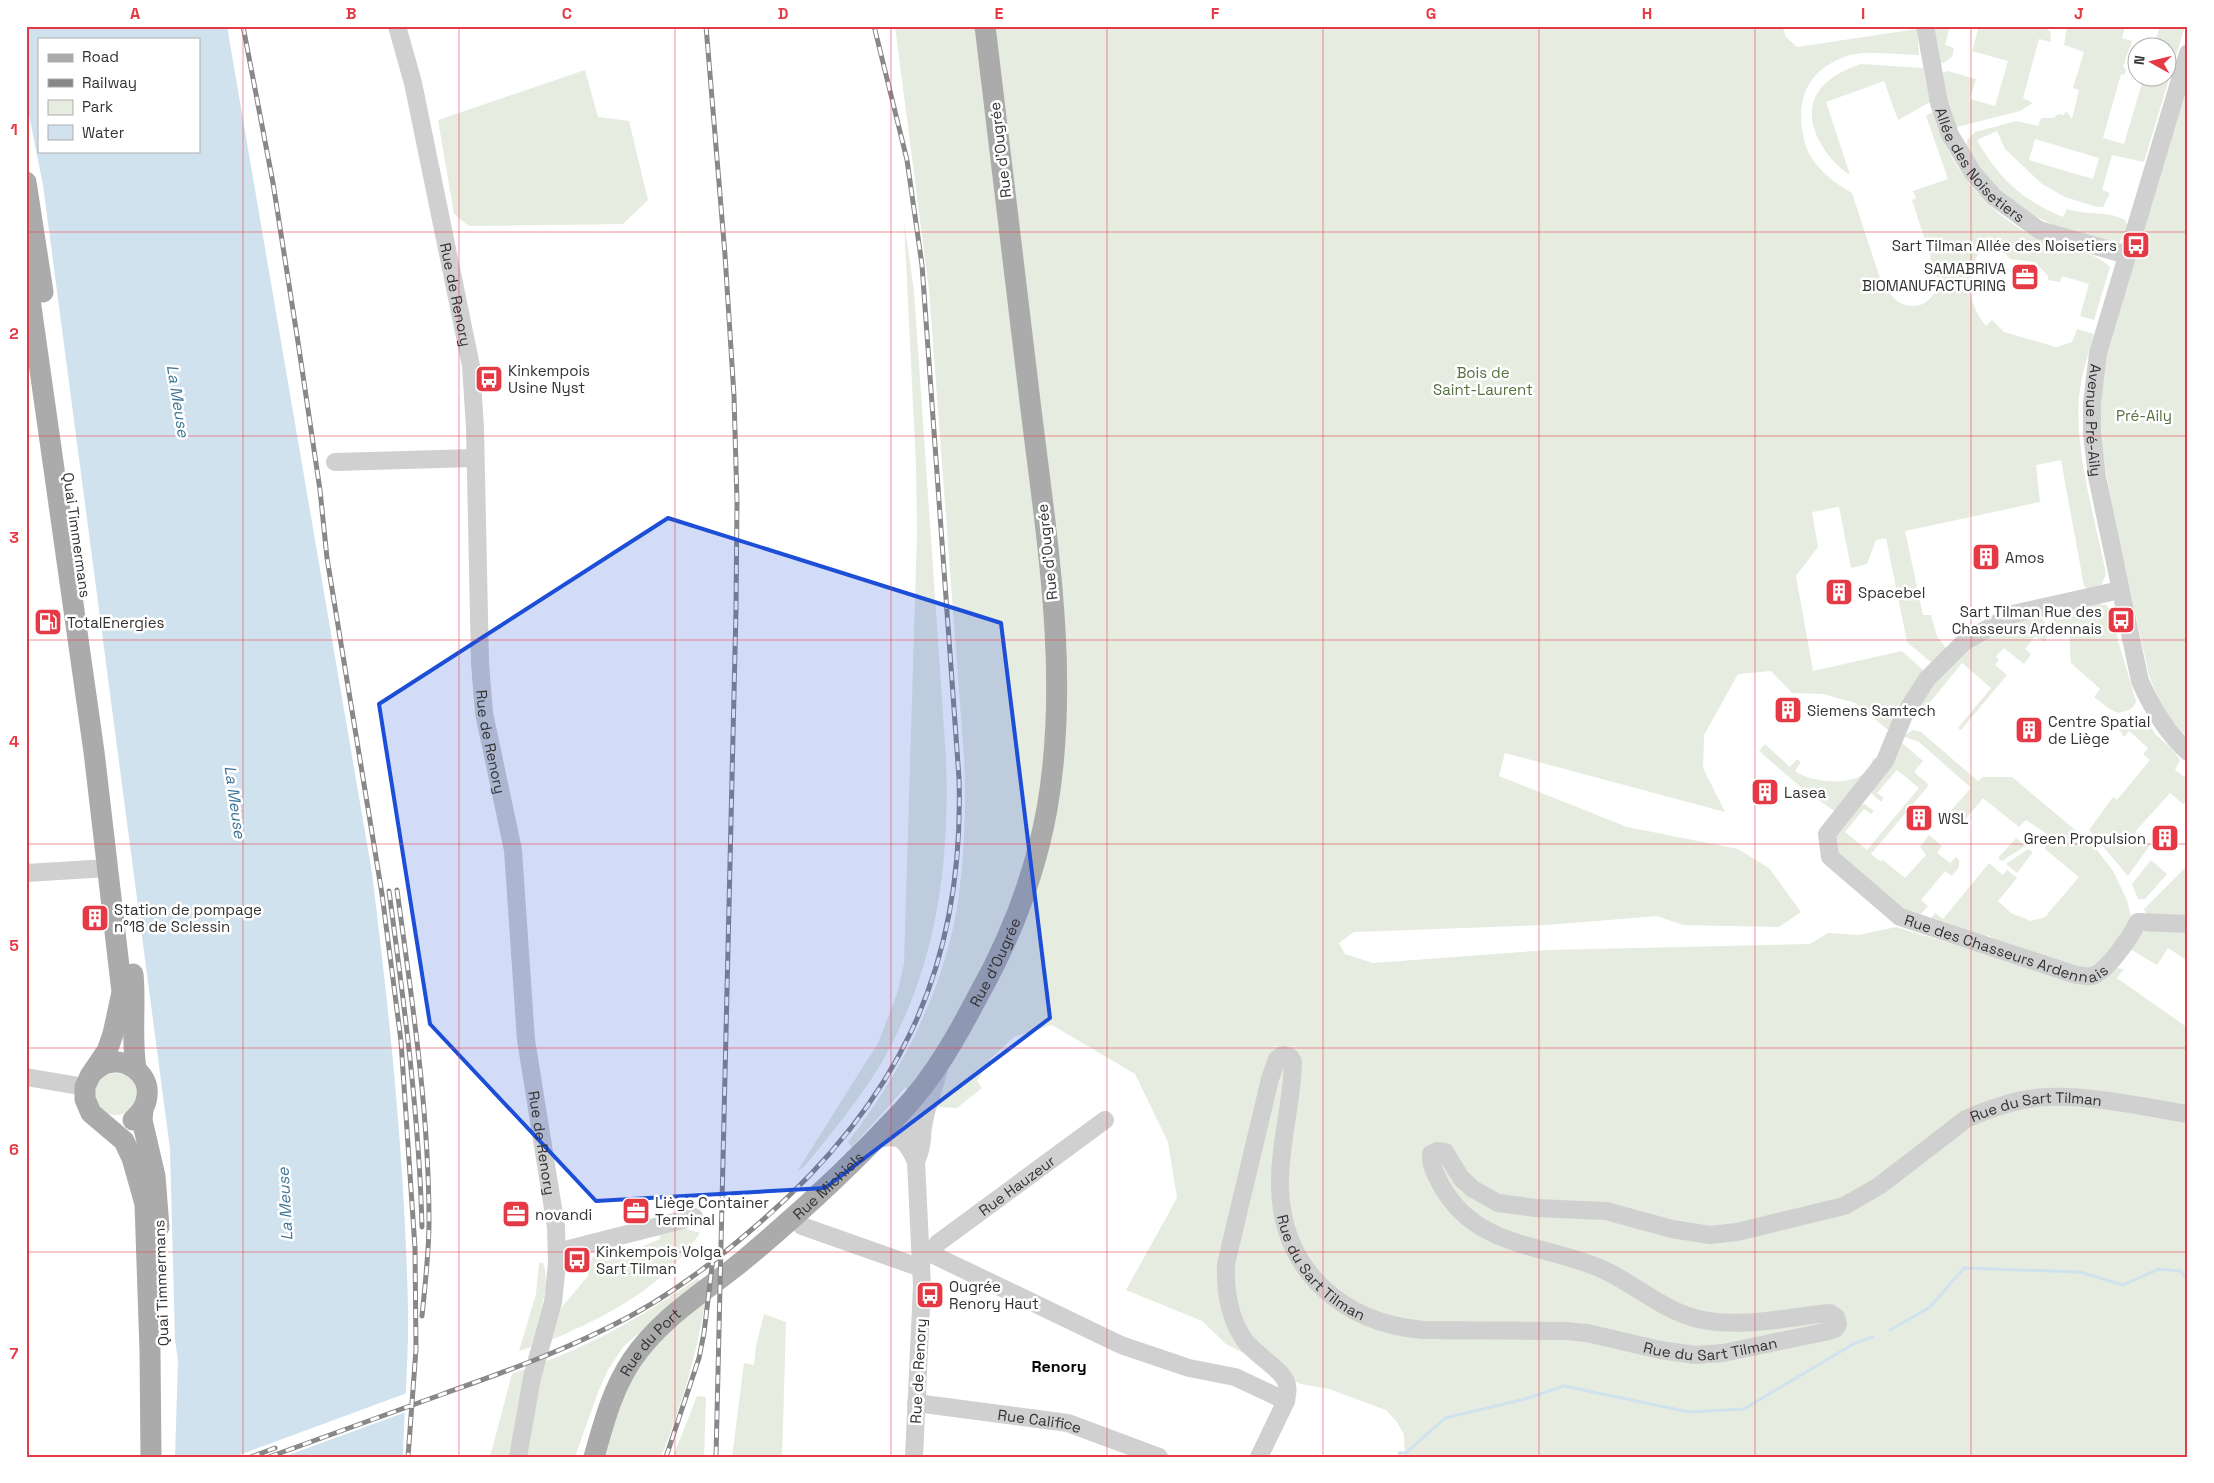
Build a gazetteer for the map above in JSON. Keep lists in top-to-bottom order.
{
  "streets": {
    "main road": [
      "Rue d'Ougrée",
      "Quai Timmermans",
      "Rue Michiels",
      "Rue du Port"
    ],
    "street": [
      "Allée des Noisetiers",
      "Rue de Renory",
      "Avenue Pré-Aily",
      "Rue des Chasseurs Ardennais",
      "Rue du Sart Tilman",
      "Rue Hauzeur",
      "Rue Califice"
    ]
  },
  "crossings": [
    ["Rue d'Ougrée", "Rue de Renory"],
    ["Rue d'Ougrée", "Rue Michiels"],
    ["Rue d'Ougrée", "Rue Hauzeur"],
    ["Allée des Noisetiers", "Avenue Pré-Aily"],
    ["Rue de Renory", "Rue Califice"],
    ["Avenue Pré-Aily", "Rue des Chasseurs Ardennais"],
    ["Rue Michiels", "Rue du Port"]
  ],
  "districts": ["Renory"],
  "water": ["La Meuse"],
  "parks": ["Bois de Saint-Laurent", "Pré-Aily"],
  "places": {
    "bus stop": [
      "Sart Tilman Allée des Noisetiers",
      "Kinkempois Usine Nyst",
      "Sart Tilman Rue des Chasseurs Ardennais",
      "Kinkempois Volga Sart Tilman",
      "Ougrée Renory Haut"
    ],
    "office": ["SAMABRIVA BIOMANUFACTURING", "Liège Container Terminal", "novandi"],
    "building": [
      "Amos",
      "Spacebel",
      "Siemens Samtech",
      "Centre Spatial de Liège",
      "Lasea",
      "WSL",
      "Green Propulsion",
      "Station de pompage n°18 de Sclessin"
    ],
    "fuel station": ["TotalEnergies"]
  },
  "legend": [
    "Road",
    "Railway",
    "Park",
    "Water"
  ],
  "north": "left",
  "grid": {
    "columns": [
      "A",
      "B",
      "C",
      "D",
      "E",
      "F",
      "G",
      "H",
      "I",
      "J"
    ],
    "rows": [
      "1",
      "2",
      "3",
      "4",
      "5",
      "6",
      "7"
    ]
  }
}
